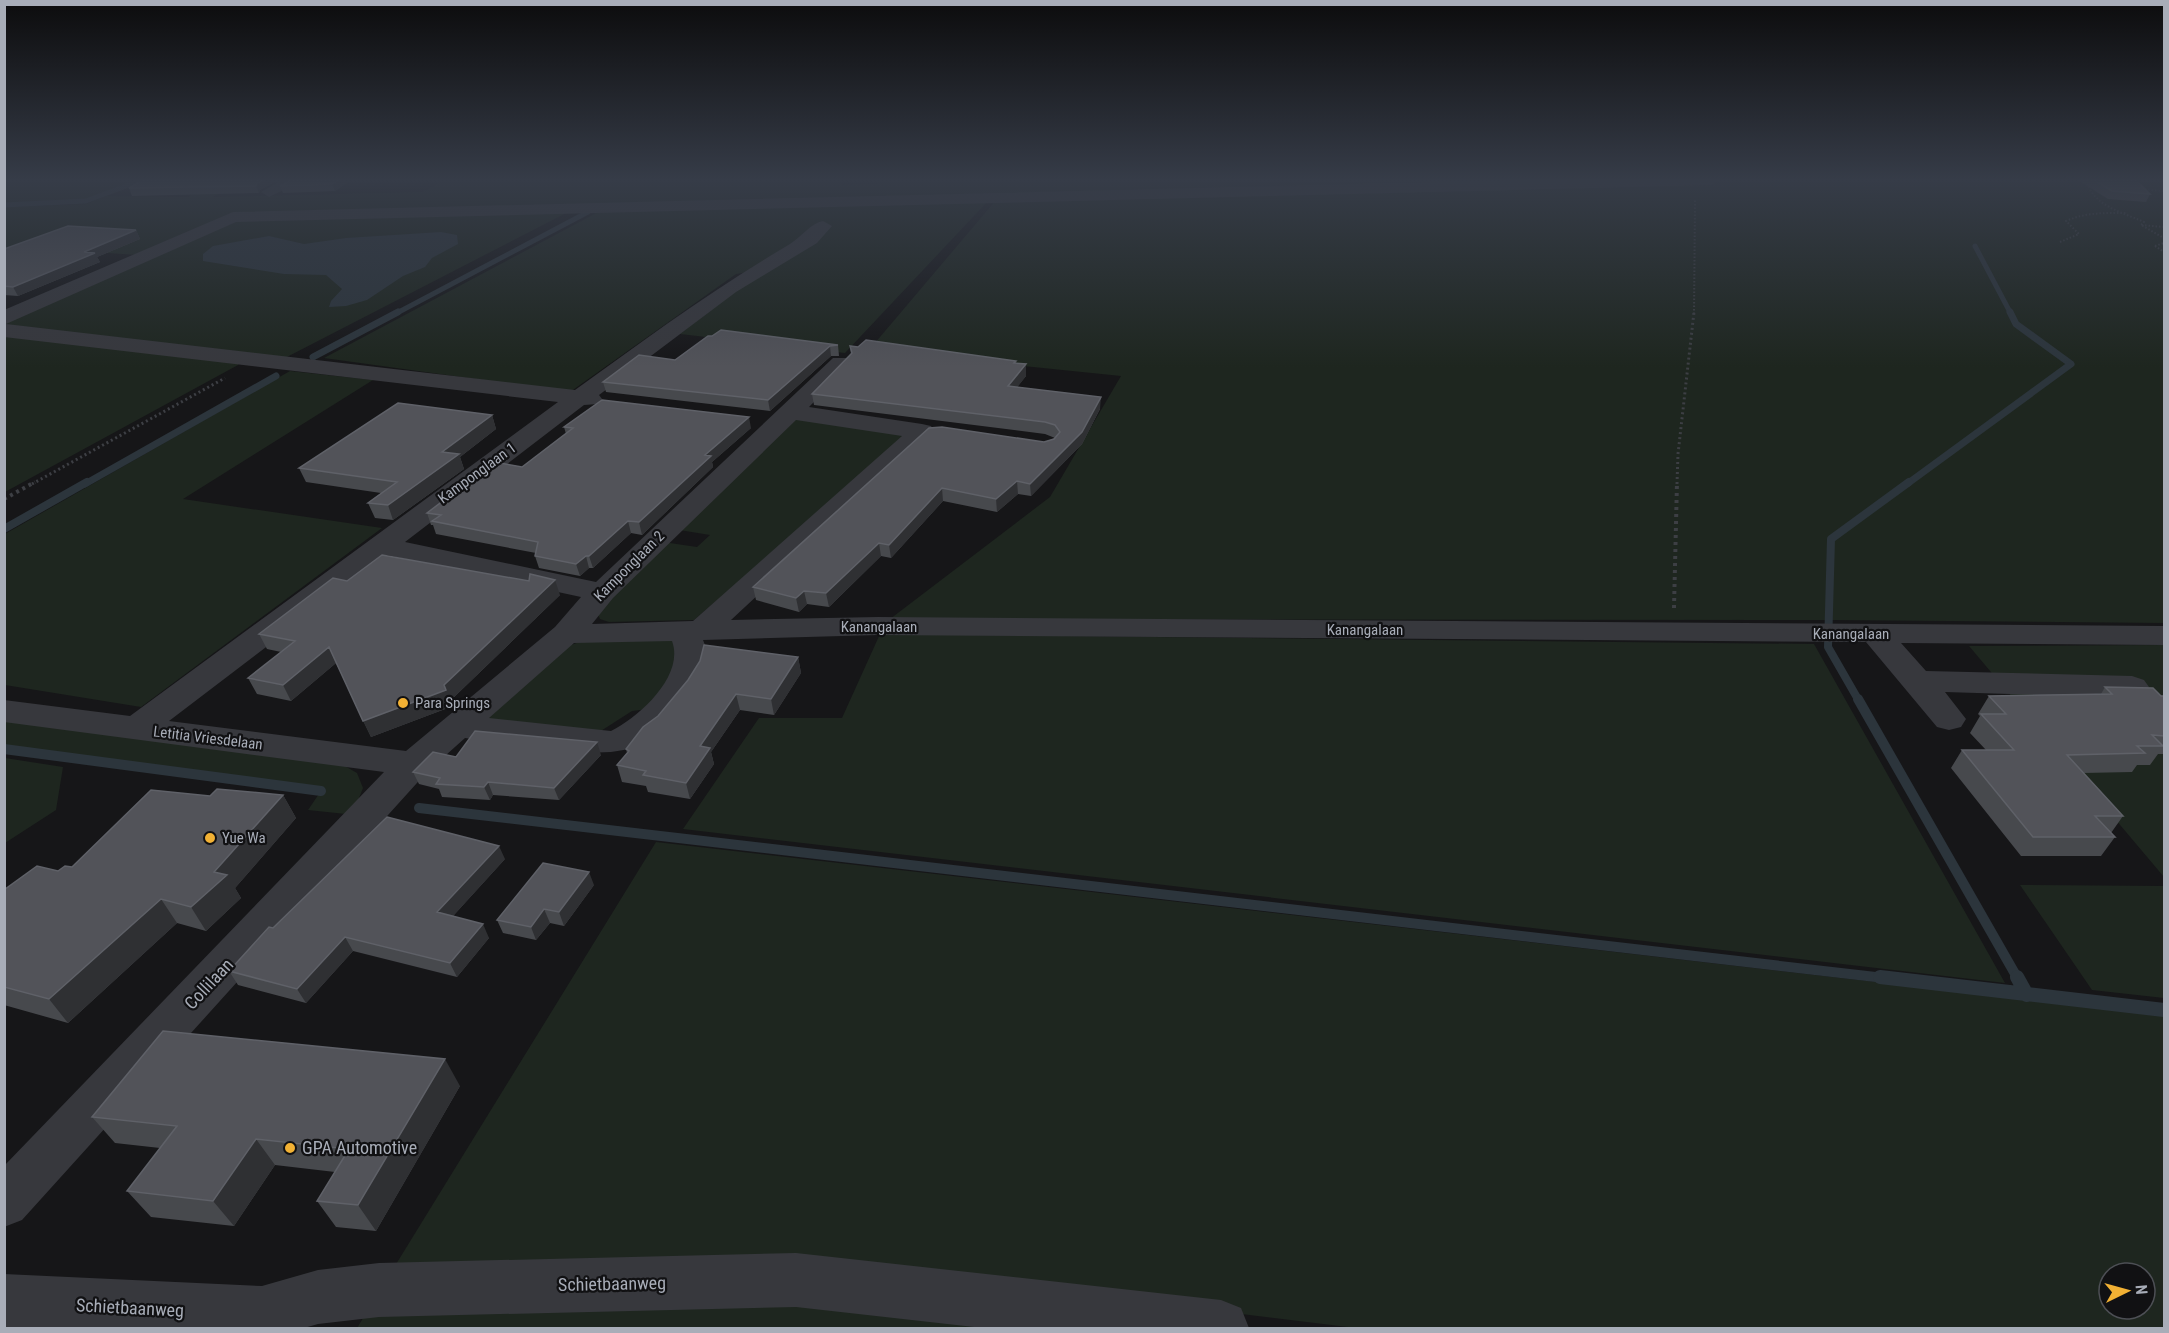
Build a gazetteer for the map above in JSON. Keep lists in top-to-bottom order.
{
  "streets": {
    "street": [
      "Kamponglaan 1",
      "Kamponglaan 2",
      "Kanangalaan",
      "Letitia Vriesdelaan",
      "Collilaan",
      "Schietbaanweg"
    ]
  },
  "crossings": [
    ["Kamponglaan 1", "Letitia Vriesdelaan"],
    ["Kamponglaan 2", "Kanangalaan"],
    ["Kamponglaan 2", "Letitia Vriesdelaan"],
    ["Kamponglaan 2", "Collilaan"],
    ["Letitia Vriesdelaan", "Collilaan"]
  ],
  "places": ["Para Springs", "Yue Wa", "GPA Automotive"],
  "north": "right"
}
